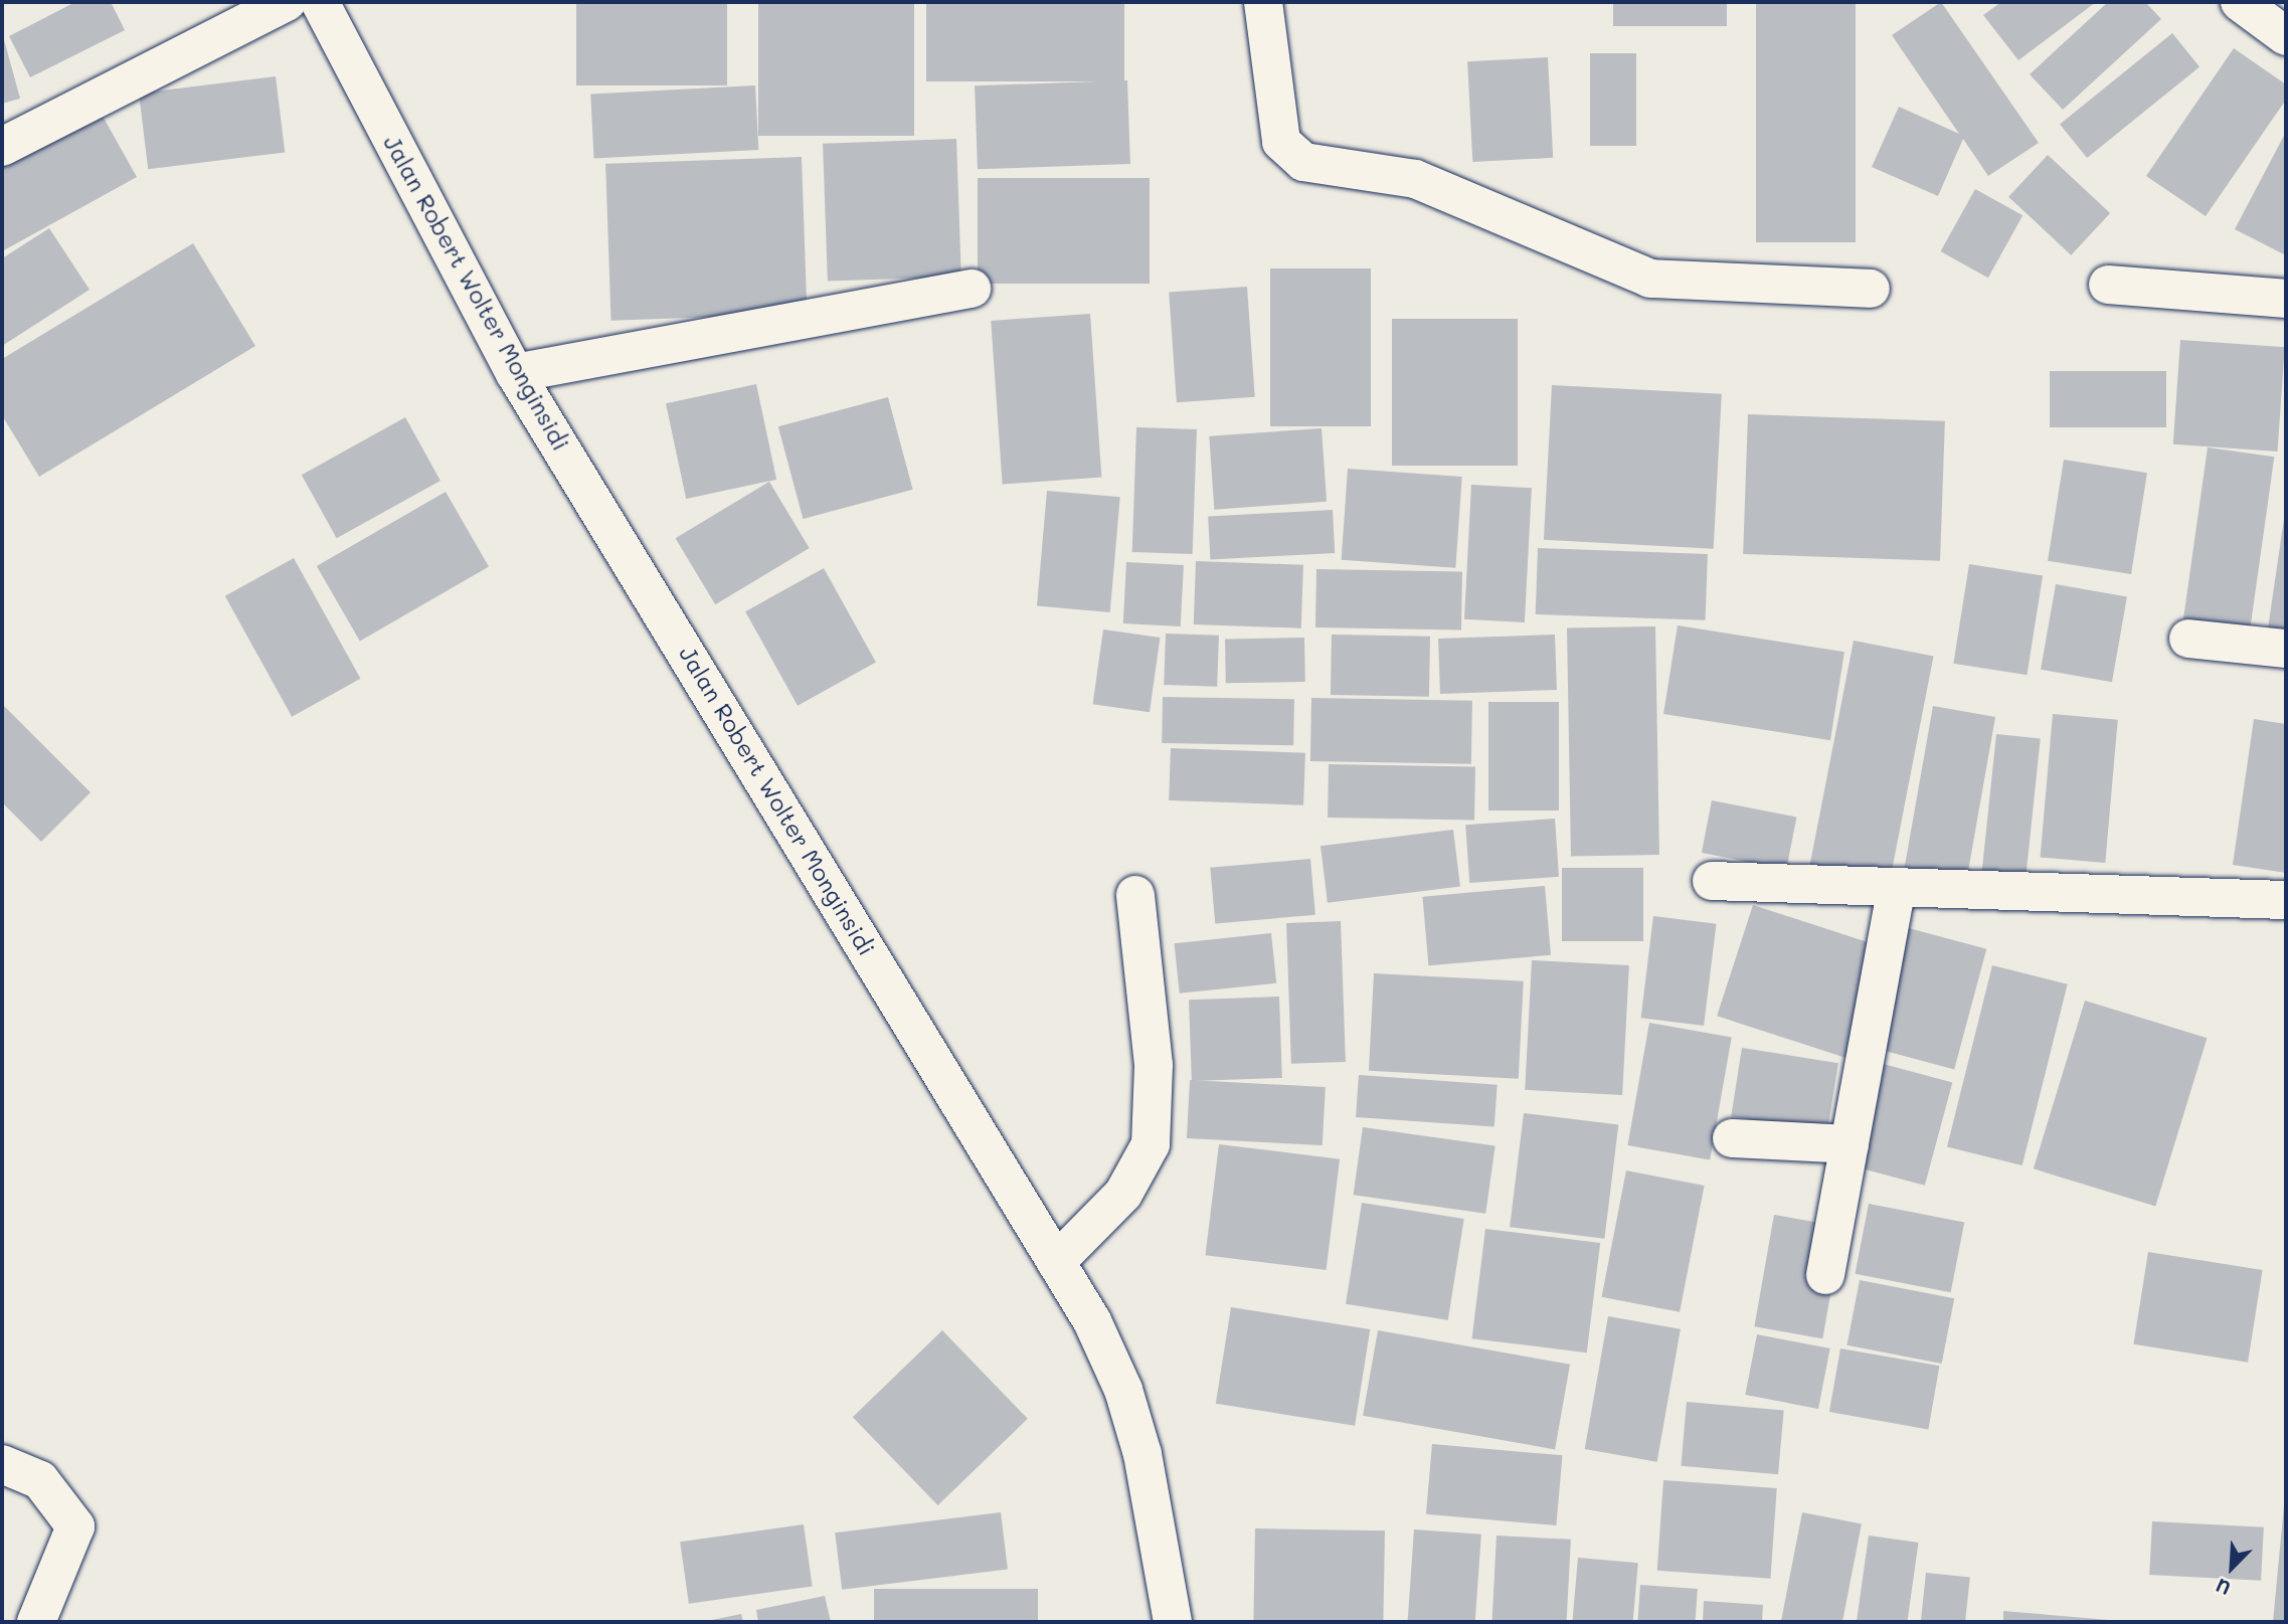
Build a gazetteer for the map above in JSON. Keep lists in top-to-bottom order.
{
  "streets": {
    "main road": ["Jalan Robert Wolter Monginsidi"]
  },
  "north": "bottom left"
}
